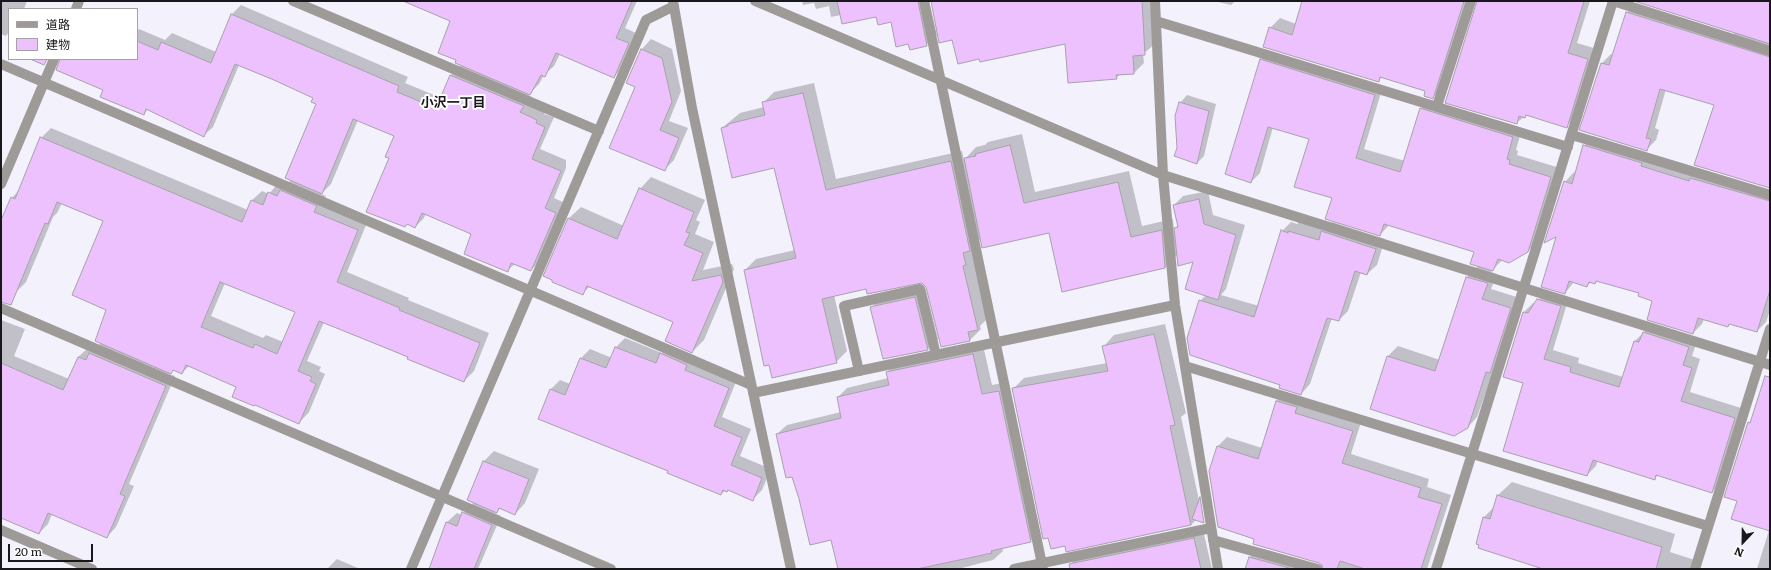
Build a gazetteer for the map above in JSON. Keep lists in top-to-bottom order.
{
  "districts": ["小沢一丁目"],
  "legend": ["道路", "建物"],
  "scale_bar": "20 m",
  "north": "bottom"
}
